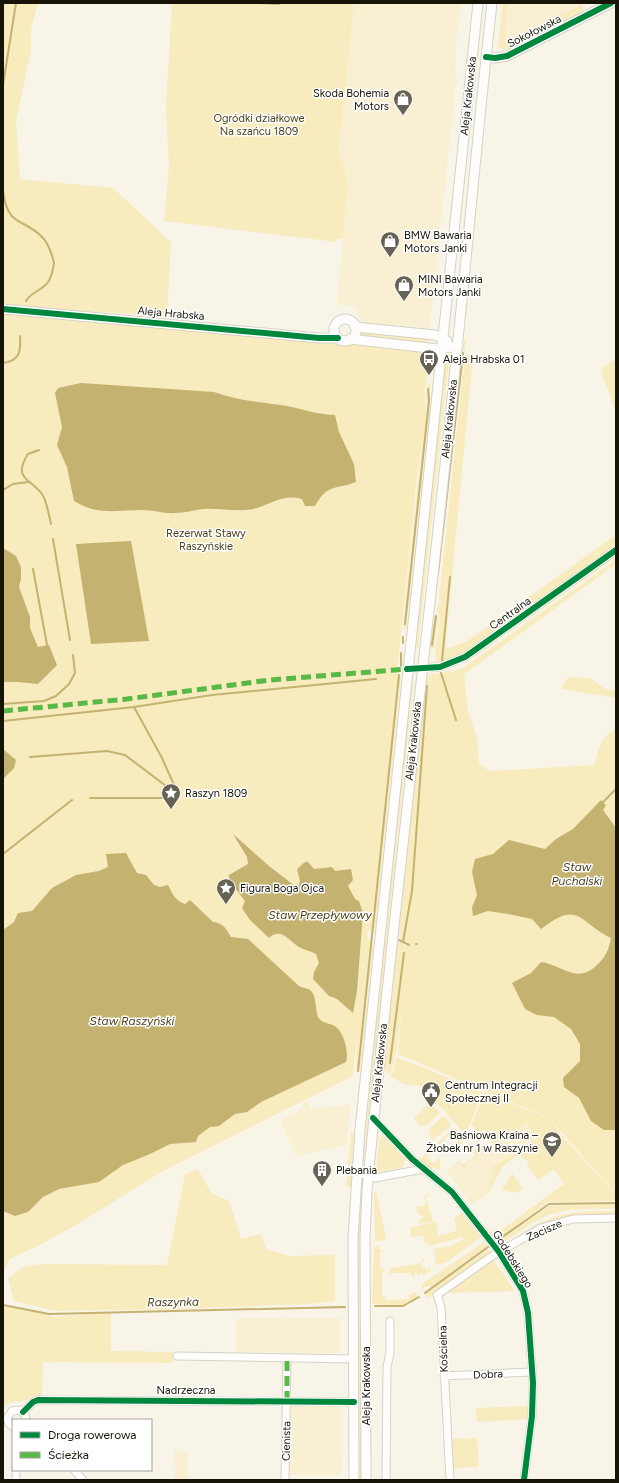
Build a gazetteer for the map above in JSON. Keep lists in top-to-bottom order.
{
  "streets": {
    "main road": ["Sokołowska", "Aleja Krakowska", "Aleja Hrabska"],
    "street": [
      "Centralna",
      "Zacisze",
      "Godebskiego",
      "Kościelna",
      "Dobra",
      "Nadrzeczna",
      "Cienista"
    ]
  },
  "crossings": [
    ["Sokołowska", "Aleja Krakowska"],
    ["Aleja Krakowska", "Centralna"],
    ["Aleja Krakowska", "Godebskiego"],
    ["Aleja Krakowska", "Nadrzeczna"],
    ["Zacisze", "Godebskiego"],
    ["Zacisze", "Kościelna"],
    ["Godebskiego", "Kościelna"],
    ["Godebskiego", "Dobra"],
    ["Kościelna", "Dobra"],
    ["Nadrzeczna", "Cienista"]
  ],
  "water": [
    "Staw Puchalski",
    "Staw Przepływowy",
    "Staw Raszyński",
    "Raszynka"
  ],
  "parks": ["Ogródki działkowe Na szańcu 1809", "Rezerwat Stawy Raszyńskie"],
  "places": {
    "shop": ["Skoda Bohemia Motors", "BMW Bawaria Motors Janki", "MINI Bawaria Motors Janki"],
    "bus stop": ["Aleja Hrabska 01"],
    "place": ["Raszyn 1809", "Figura Boga Ojca"],
    "public building": ["Centrum Integracji Społecznej II"],
    "school or university": ["Baśniowa Kraina – Żłobek nr 1 w Raszynie"],
    "building": ["Plebania"]
  },
  "legend": ["Droga rowerowa", "Ścieżka"]
}
